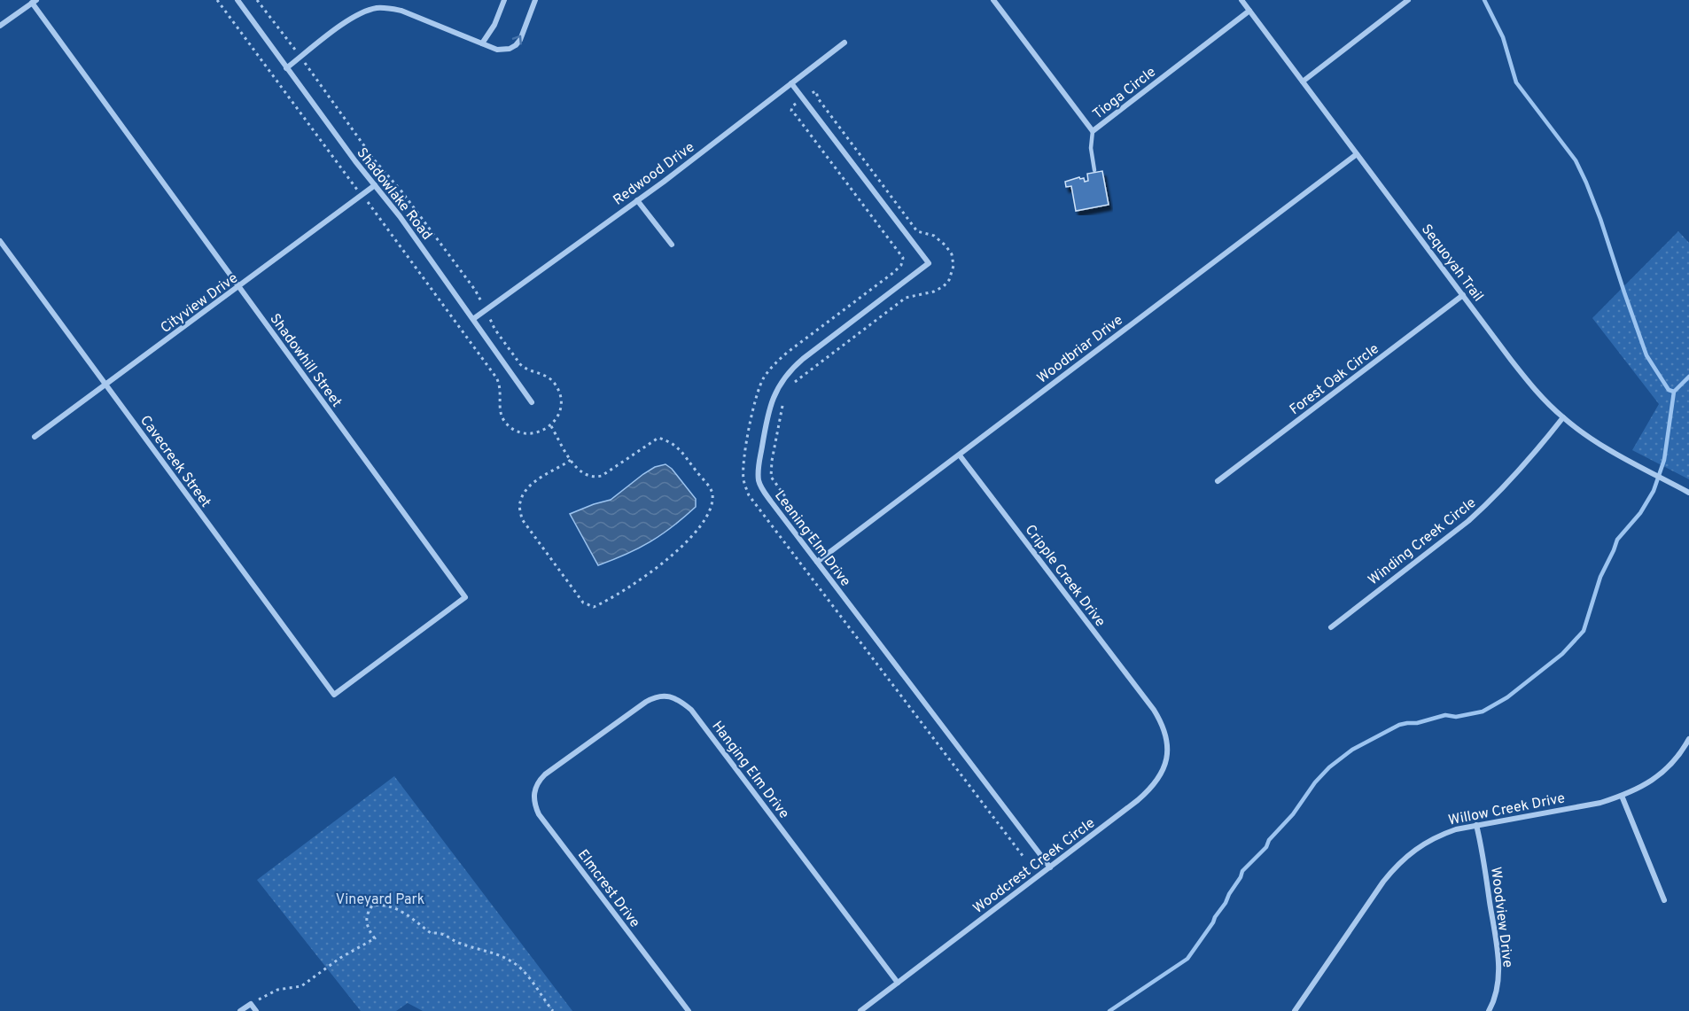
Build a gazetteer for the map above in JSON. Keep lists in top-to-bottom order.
{
  "streets": {
    "street": [
      "Tioga Circle",
      "Redwood Drive",
      "Shadowlake Road",
      "Sequoyah Trail",
      "Cityview Drive",
      "Woodbriar Drive",
      "Shadowhill Street",
      "Forest Oak Circle",
      "Cavecreek Street",
      "Leaning Elm Drive",
      "Winding Creek Circle",
      "Cripple Creek Drive",
      "Hanging Elm Drive",
      "Willow Creek Drive",
      "Woodcrest Creek Circle",
      "Elmcrest Drive",
      "Woodview Drive"
    ]
  },
  "crossings": [
    ["Tioga Circle", "Sequoyah Trail"],
    ["Redwood Drive", "Shadowlake Road"],
    ["Redwood Drive", "Leaning Elm Drive"],
    ["Shadowlake Road", "Cityview Drive"],
    ["Sequoyah Trail", "Woodbriar Drive"],
    ["Sequoyah Trail", "Forest Oak Circle"],
    ["Sequoyah Trail", "Winding Creek Circle"],
    ["Cityview Drive", "Shadowhill Street"],
    ["Cityview Drive", "Cavecreek Street"],
    ["Woodbriar Drive", "Leaning Elm Drive"],
    ["Woodbriar Drive", "Cripple Creek Drive"],
    ["Shadowhill Street", "Cavecreek Street"],
    ["Leaning Elm Drive", "Woodcrest Creek Circle"],
    ["Cripple Creek Drive", "Woodcrest Creek Circle"],
    ["Hanging Elm Drive", "Woodcrest Creek Circle"],
    ["Hanging Elm Drive", "Elmcrest Drive"],
    ["Willow Creek Drive", "Woodview Drive"]
  ],
  "parks": ["Vineyard Park"]
}
